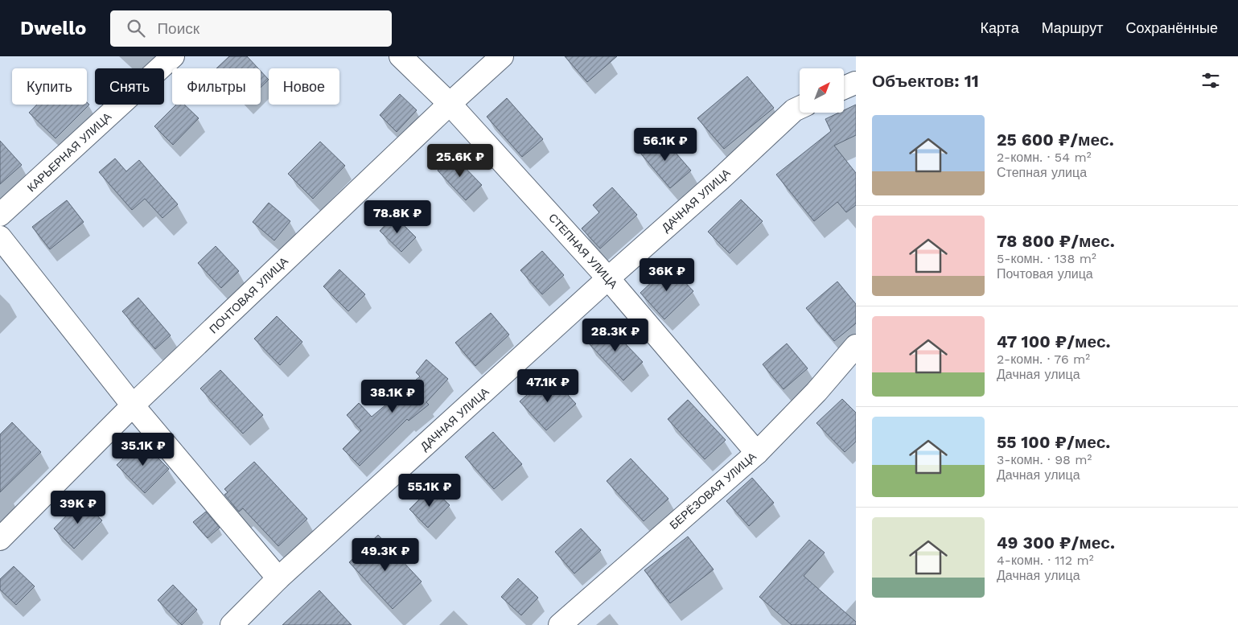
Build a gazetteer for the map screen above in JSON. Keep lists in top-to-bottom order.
{
  "streets": {
    "street": [
      "КАРЬЕРНАЯ УЛИЦА",
      "ДАЧНАЯ УЛИЦА",
      "СТЕПНАЯ УЛИЦА",
      "ПОЧТОВАЯ УЛИЦА",
      "БЕРЁЗОВАЯ УЛИЦА"
    ]
  },
  "crossings": [
    ["ДАЧНАЯ УЛИЦА", "СТЕПНАЯ УЛИЦА"],
    ["СТЕПНАЯ УЛИЦА", "ПОЧТОВАЯ УЛИЦА"],
    ["СТЕПНАЯ УЛИЦА", "БЕРЁЗОВАЯ УЛИЦА"]
  ],
  "north": "top right",
  "page": {
    "header": "Dwello",
    "search": "Поиск",
    "nav": ["Карта", "Маршрут", "Сохранённые"],
    "heading": "Объектов: 11",
    "chip": [
      "Купить",
      "Снять",
      "Фильтры",
      "Новое"
    ],
    "list": [
      {
        "name": "25 600 ₽/мес.",
        "note": "2-комн. · 54 m² · Степная улица"
      },
      {
        "name": "78 800 ₽/мес.",
        "note": "5-комн. · 138 m² · Почтовая улица"
      },
      {
        "name": "47 100 ₽/мес.",
        "note": "2-комн. · 76 m² · Дачная улица"
      },
      {
        "name": "55 100 ₽/мес.",
        "note": "3-комн. · 98 m² · Дачная улица"
      },
      {
        "name": "49 300 ₽/мес.",
        "note": "4-комн. · 112 m² · Дачная улица"
      }
    ],
    "price": [
      "56.1K ₽",
      "25.6K ₽",
      "78.8K ₽",
      "36K ₽",
      "28.3K ₽",
      "47.1K ₽",
      "38.1K ₽",
      "35.1K ₽",
      "55.1K ₽",
      "39K ₽",
      "49.3K ₽"
    ]
  }
}
